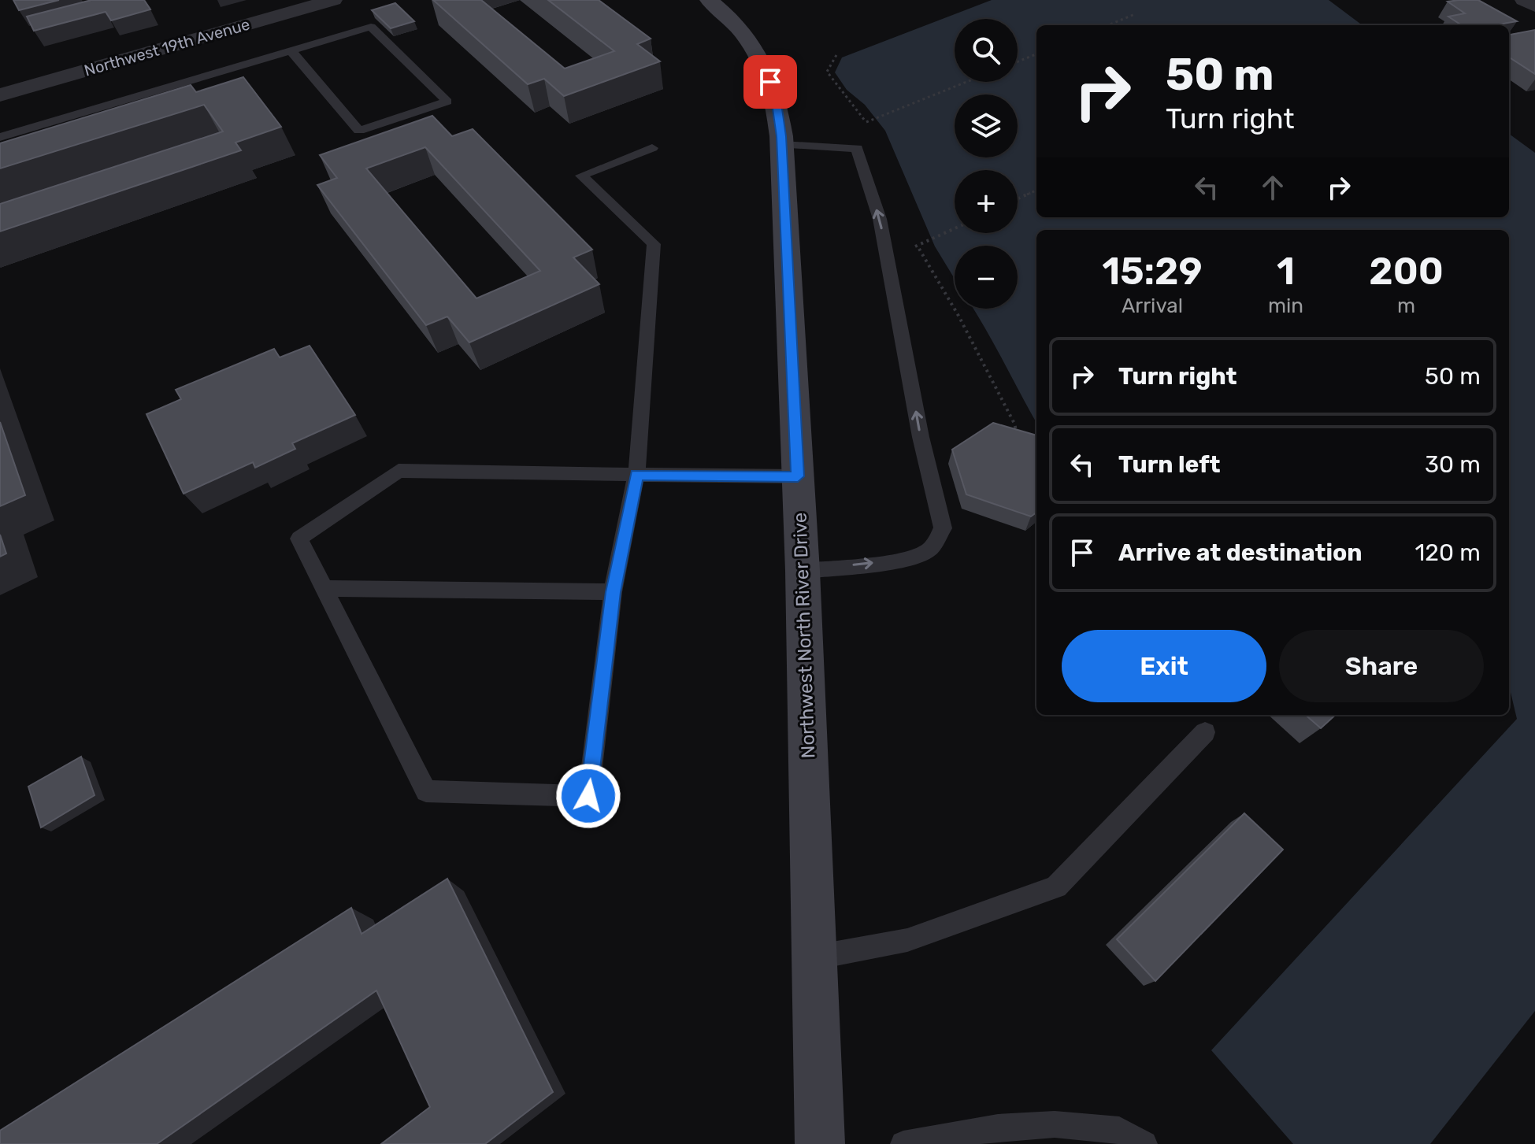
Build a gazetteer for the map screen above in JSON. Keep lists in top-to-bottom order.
{
  "streets": {
    "street": ["Northwest 19th Avenue", "Northwest North River Drive"]
  },
  "page": {
    "map_buttons": ["+", "−"],
    "turn": ["50 m", "Turn right"],
    "eta": [
      "15:29",
      "Arrival",
      "1",
      "min",
      "200",
      "m"
    ],
    "list": [
      {
        "name": "Turn right",
        "value": "50 m"
      },
      {
        "name": "Turn left",
        "value": "30 m"
      },
      {
        "name": "Arrive at destination",
        "value": "120 m"
      }
    ],
    "buttons": ["Exit", "Share"]
  }
}
